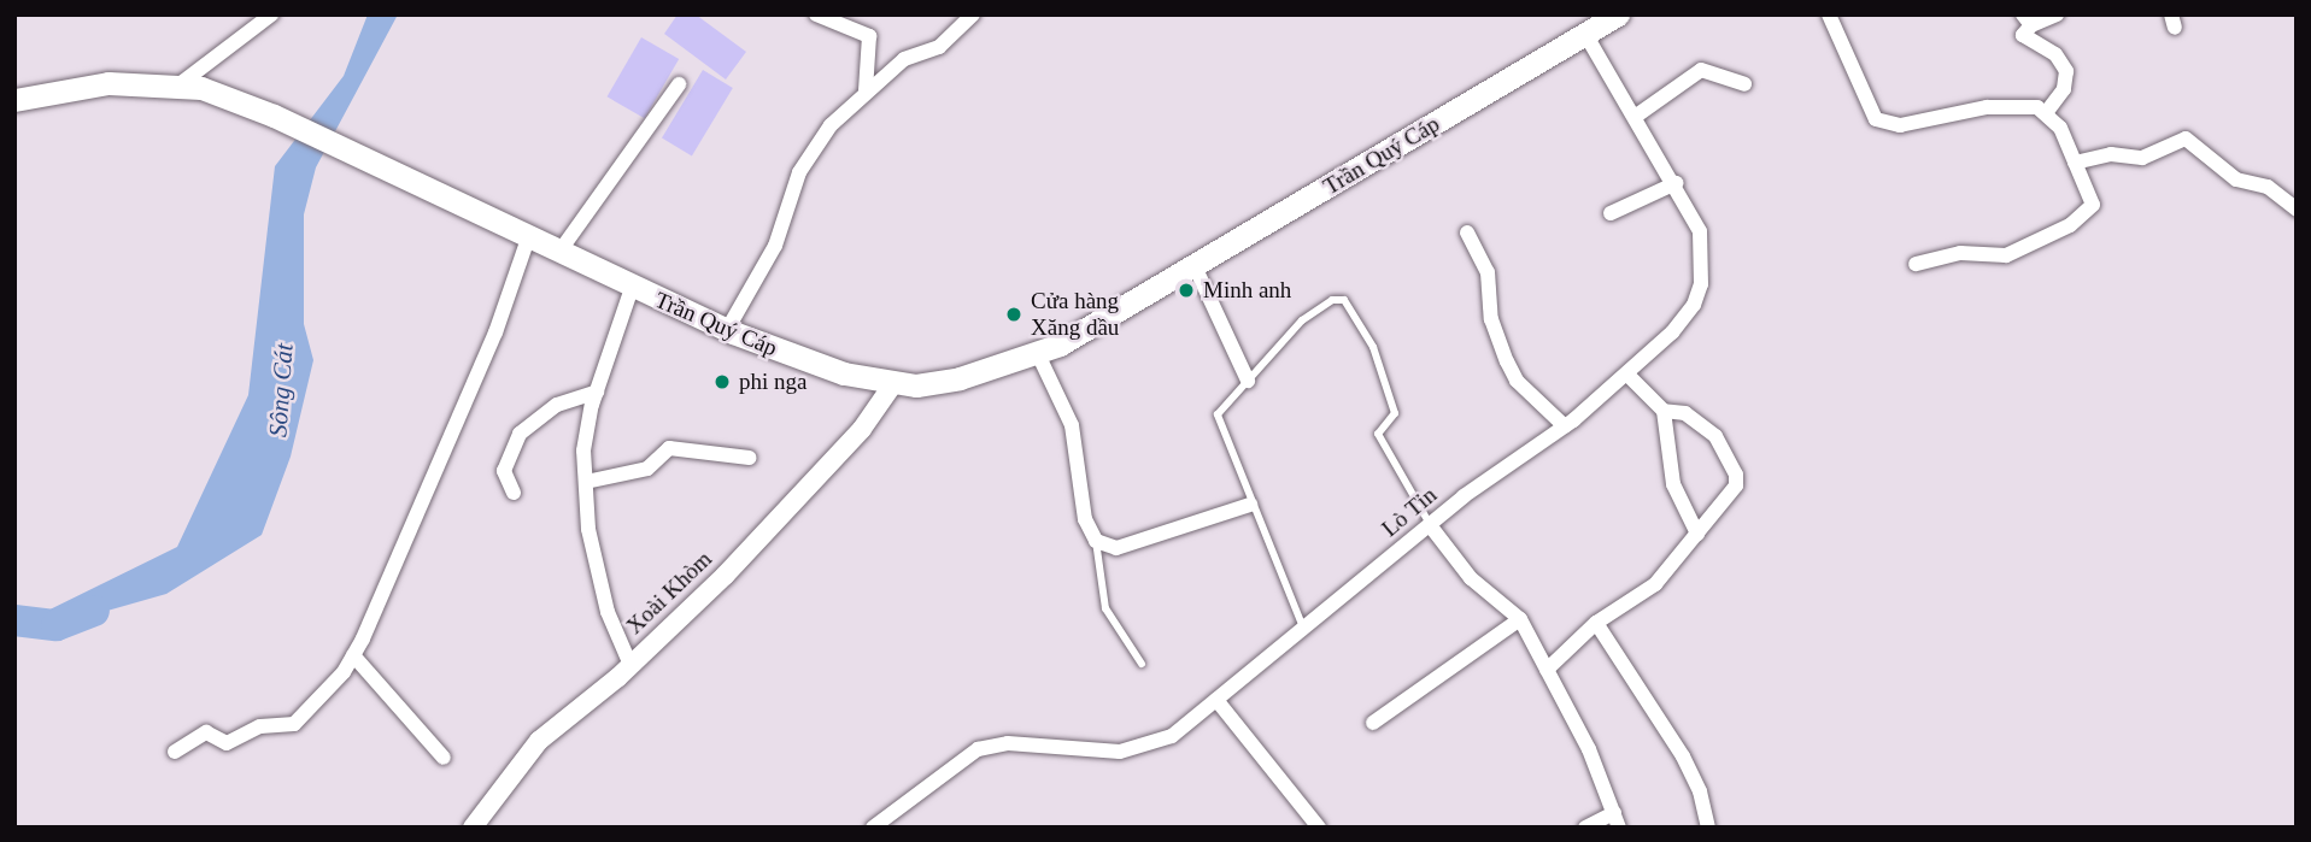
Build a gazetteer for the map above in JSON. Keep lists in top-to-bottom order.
{
  "streets": {
    "main road": ["Trần Quý Cáp"],
    "street": ["Lò Tỉn", "Xoài Khòm"]
  },
  "crossings": [
    ["Trần Quý Cáp", "Lò Tỉn"],
    ["Trần Quý Cáp", "Xoài Khòm"]
  ],
  "water": ["Sông Cát"],
  "places": ["Minh anh", "Cửa hàng Xăng dầu", "phi nga"]
}
